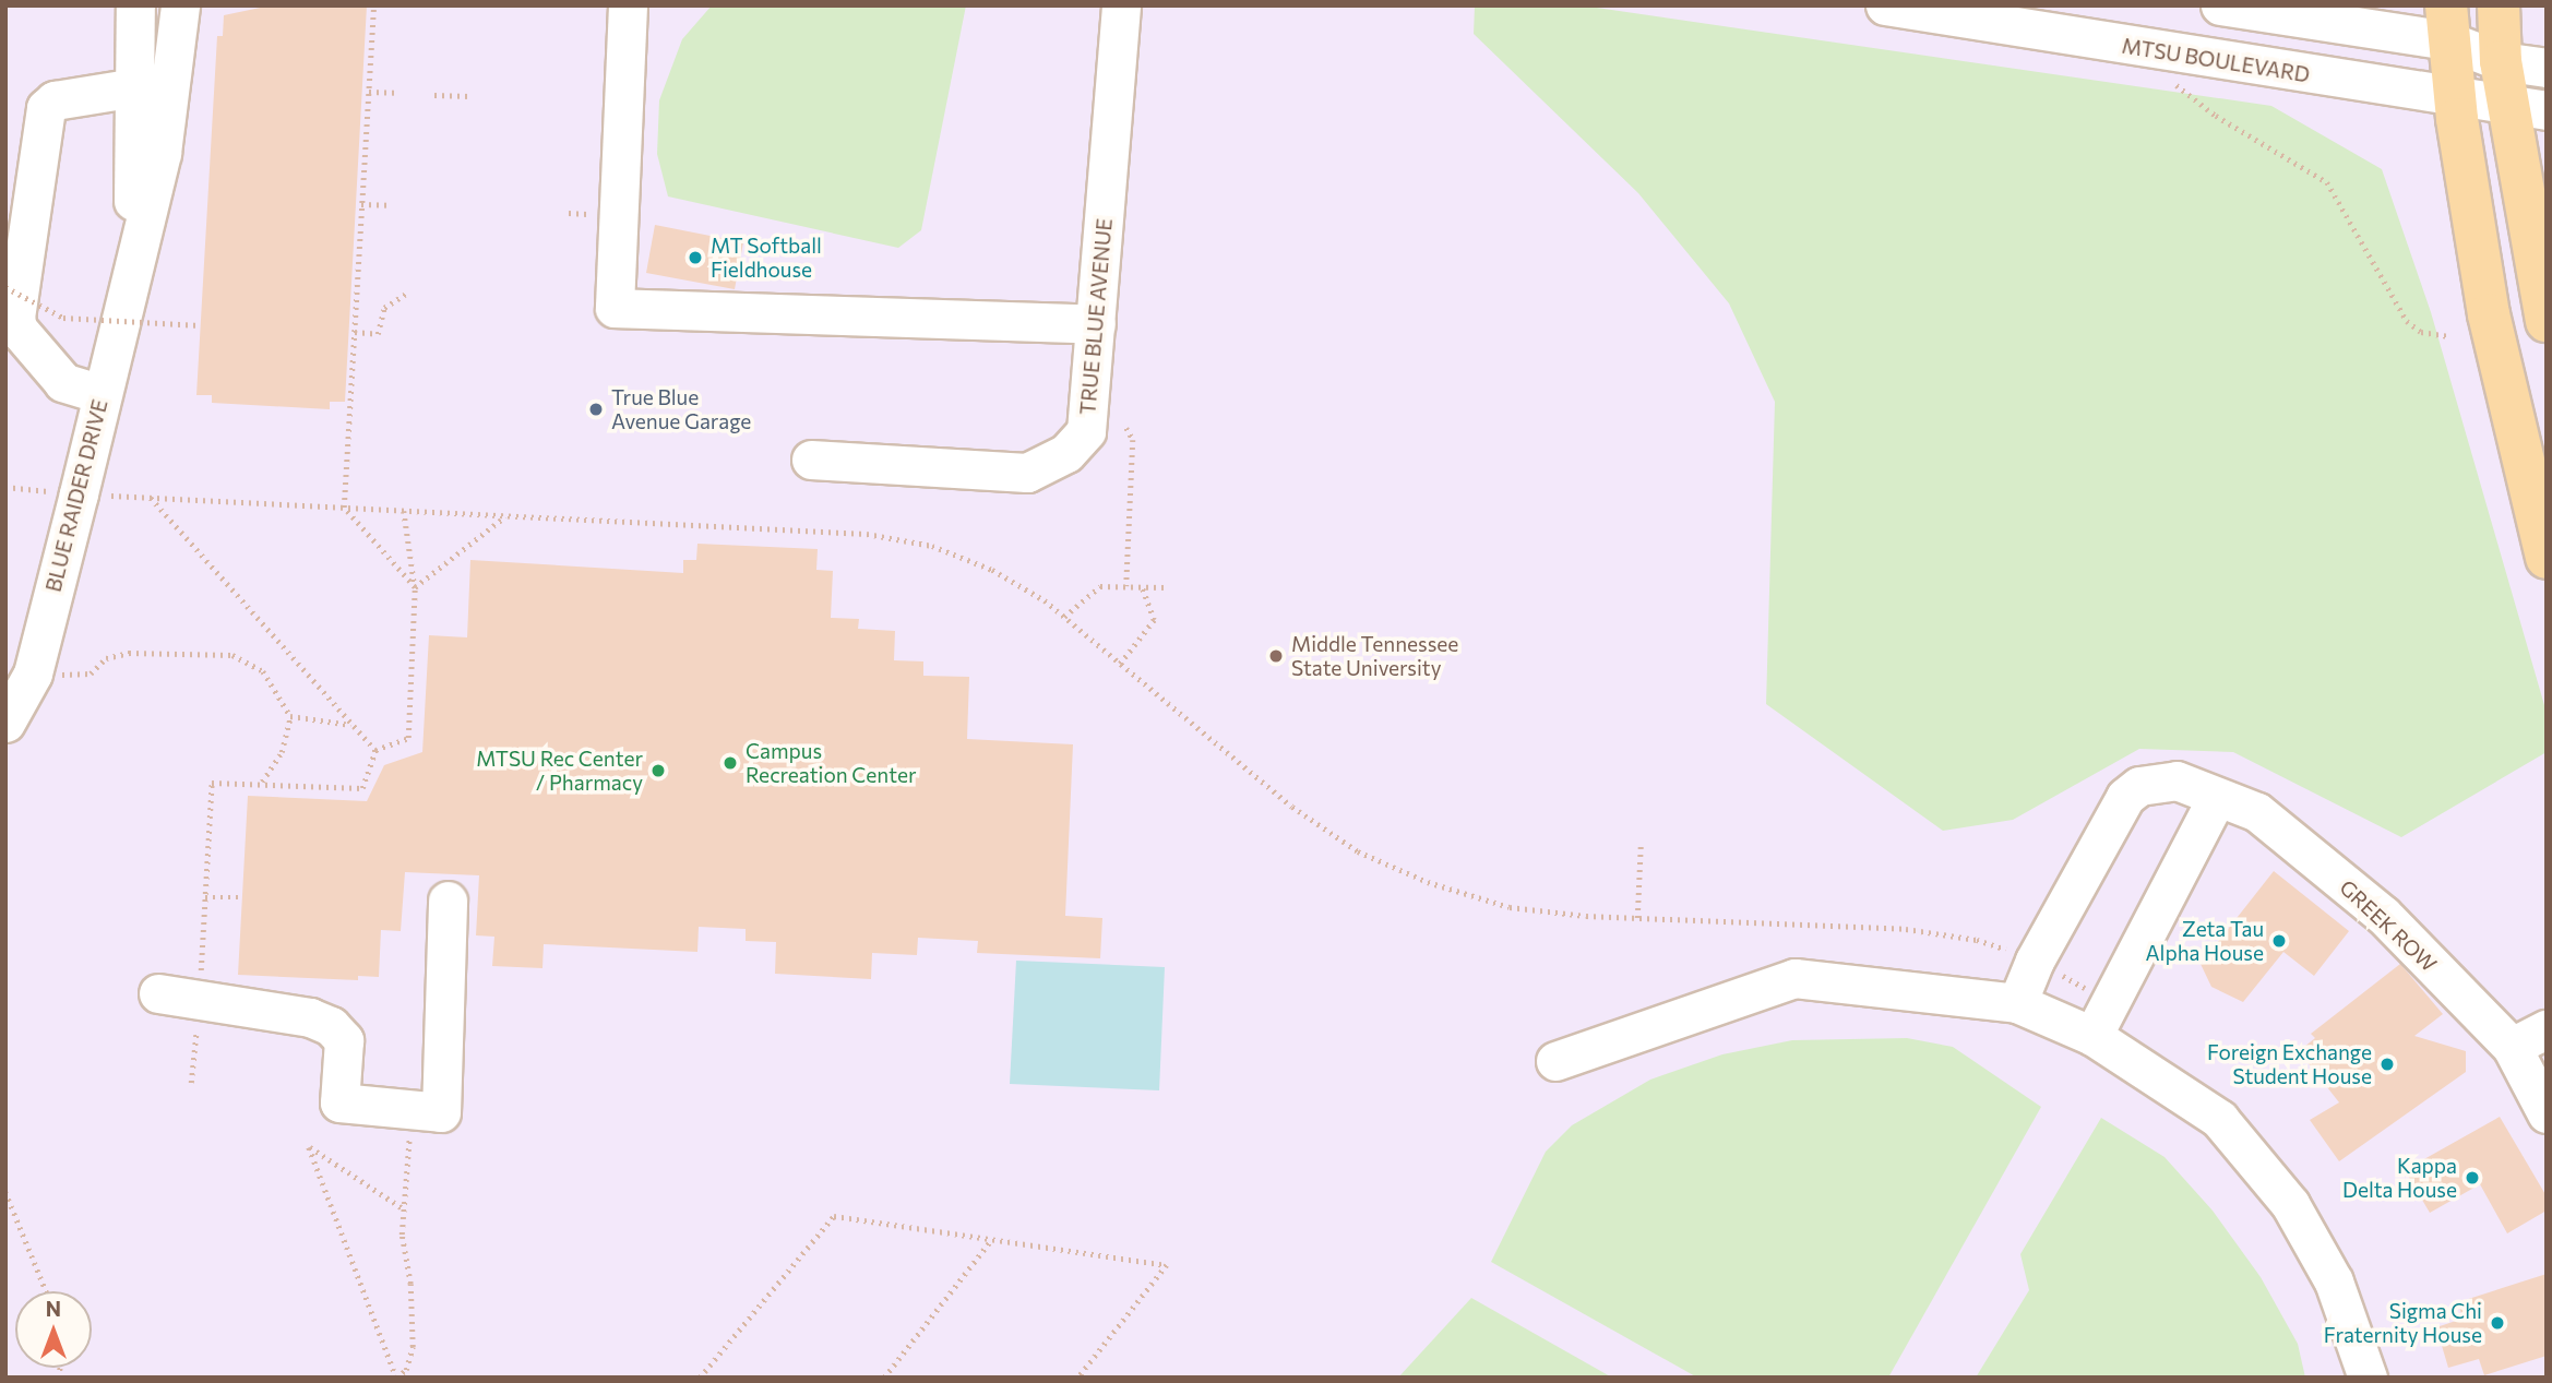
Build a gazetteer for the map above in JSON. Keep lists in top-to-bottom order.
{
  "streets": {
    "street": [
      "MTSU BOULEVARD",
      "TRUE BLUE AVENUE",
      "BLUE RAIDER DRIVE",
      "GREEK ROW"
    ]
  },
  "places": [
    "MT Softball Fieldhouse",
    "True Blue Avenue Garage",
    "Middle Tennessee State University",
    "Campus Recreation Center",
    "MTSU Rec Center / Pharmacy",
    "Zeta Tau Alpha House",
    "Foreign Exchange Student House",
    "Kappa Delta House",
    "Sigma Chi Fraternity House"
  ],
  "north": "top"
}
